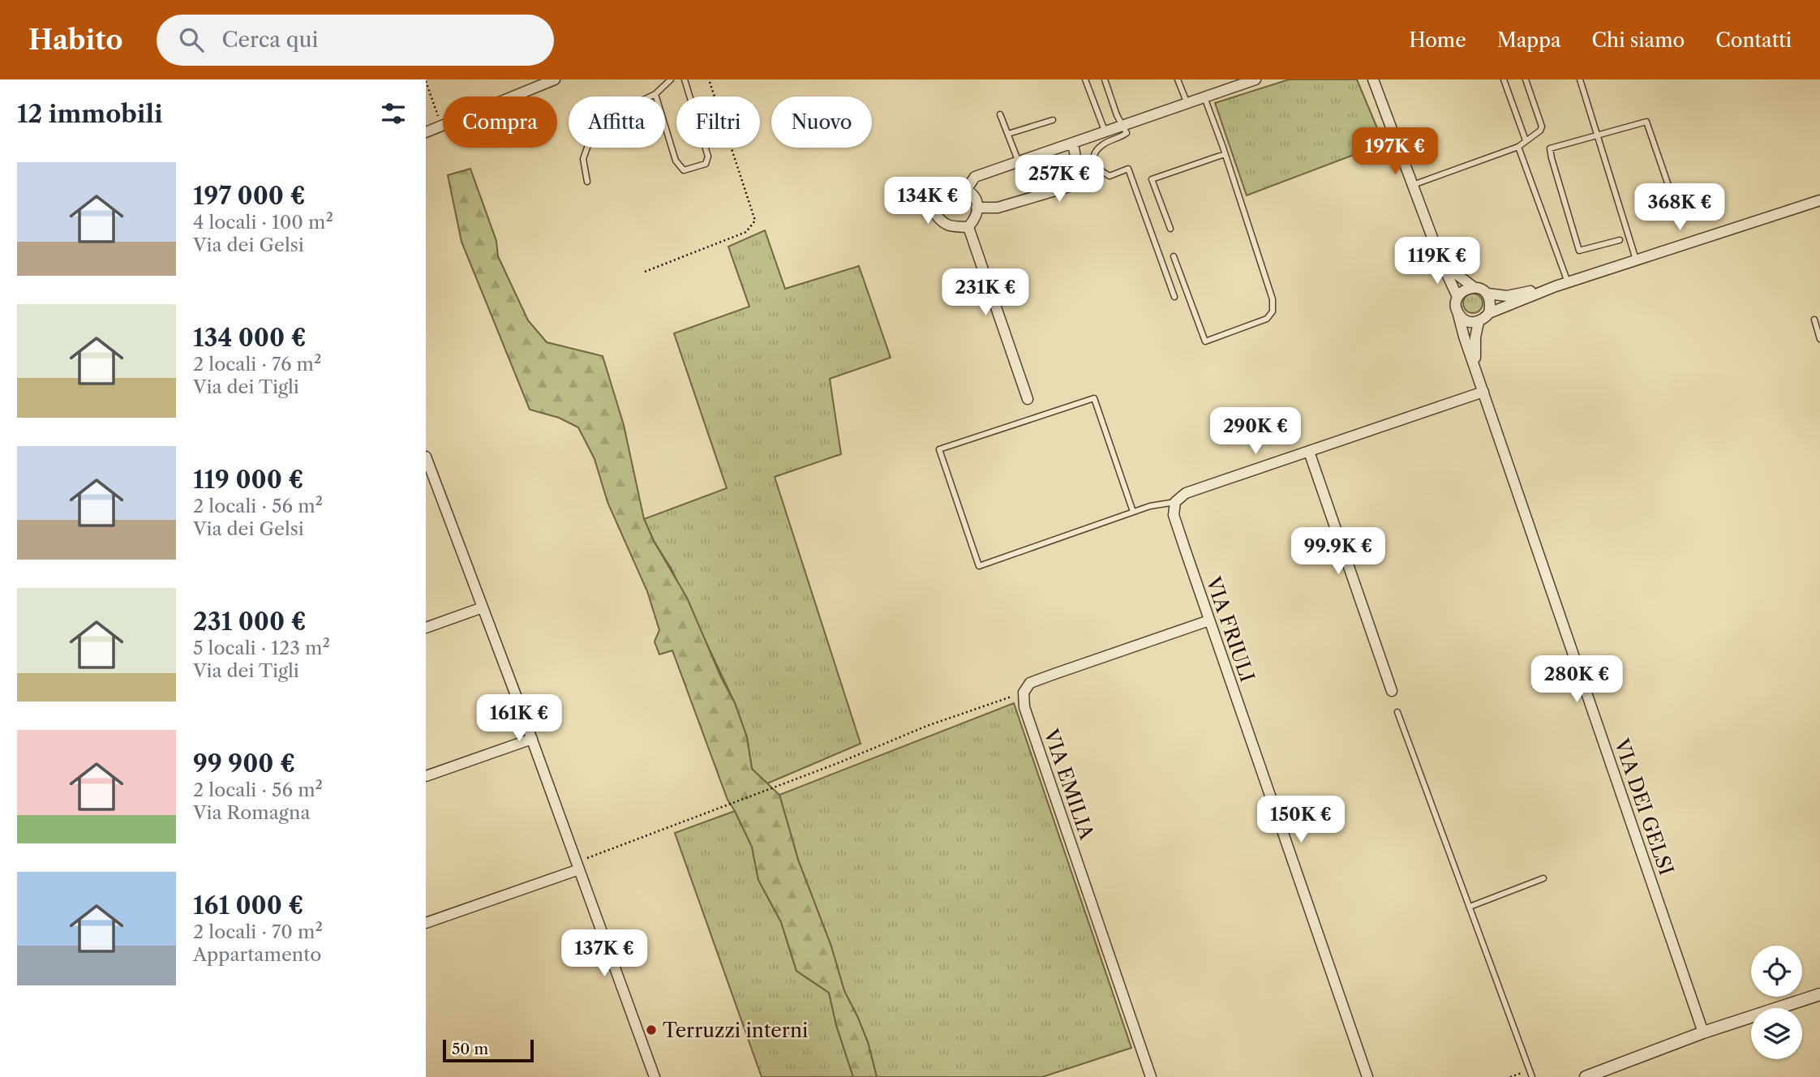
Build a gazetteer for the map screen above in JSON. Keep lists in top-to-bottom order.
{
  "streets": {
    "street": ["VIA FRIULI", "VIA EMILIA", "VIA DEI GELSI"]
  },
  "places": ["Terruzzi interni"],
  "scale_bar": "50 m",
  "page": {
    "header": "Habito",
    "search": "Cerca qui",
    "nav": [
      "Home",
      "Mappa",
      "Chi siamo",
      "Contatti"
    ],
    "heading": "12 immobili",
    "chip": [
      "Compra",
      "Affitta",
      "Filtri",
      "Nuovo"
    ],
    "price": [
      "197K €",
      "257K €",
      "134K €",
      "368K €",
      "119K €",
      "231K €",
      "290K €",
      "99.9K €",
      "280K €",
      "161K €",
      "150K €",
      "137K €"
    ],
    "list": [
      {
        "name": "197 000 €",
        "note": "4 locali · 100 m² · Via dei Gelsi"
      },
      {
        "name": "134 000 €",
        "note": "2 locali · 76 m² · Via dei Tigli"
      },
      {
        "name": "119 000 €",
        "note": "2 locali · 56 m² · Via dei Gelsi"
      },
      {
        "name": "231 000 €",
        "note": "5 locali · 123 m² · Via dei Tigli"
      },
      {
        "name": "99 900 €",
        "note": "2 locali · 56 m² · Via Romagna"
      },
      {
        "name": "161 000 €",
        "note": "2 locali · 70 m² · Appartamento"
      }
    ],
    "scale": "50 m"
  }
}
